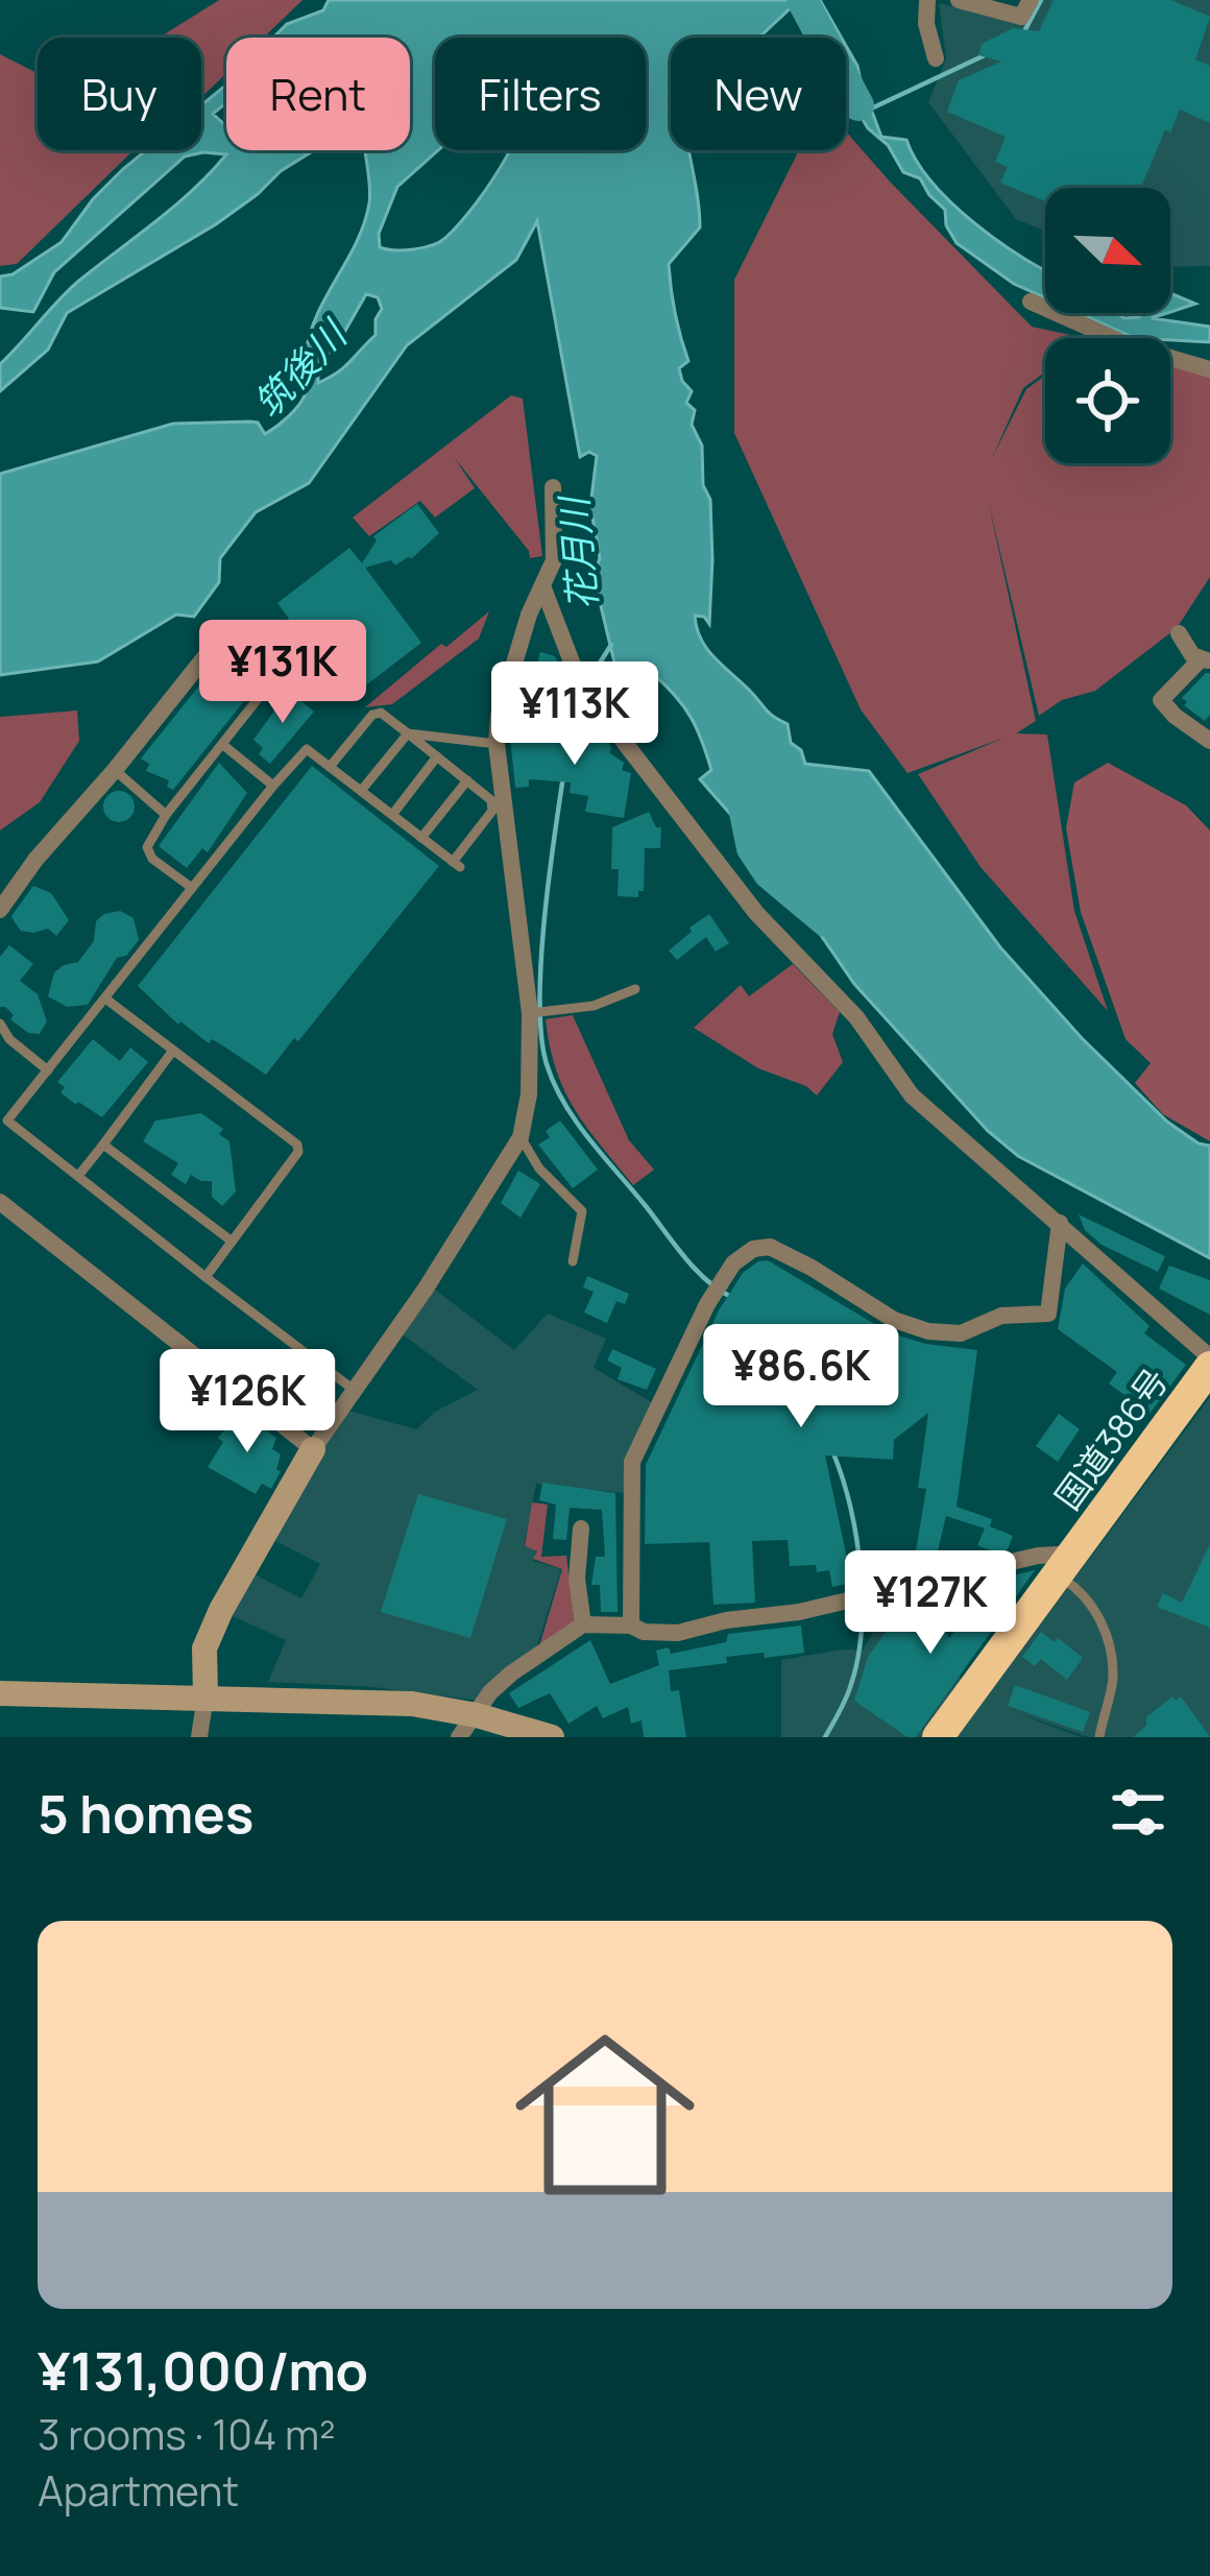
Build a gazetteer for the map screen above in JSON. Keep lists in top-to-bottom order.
{
  "streets": {
    "highway": ["国道386号"]
  },
  "water": ["筑後川", "花月川"],
  "north": "bottom right",
  "page": {
    "chip": [
      "Buy",
      "Rent",
      "Filters",
      "New"
    ],
    "price": [
      "¥131K",
      "¥113K",
      "¥86.6K",
      "¥126K",
      "¥127K"
    ],
    "heading": "5 homes",
    "list": [
      {
        "name": "¥131,000/mo",
        "note": "3 rooms · 104 m² · Apartment"
      }
    ]
  }
}
